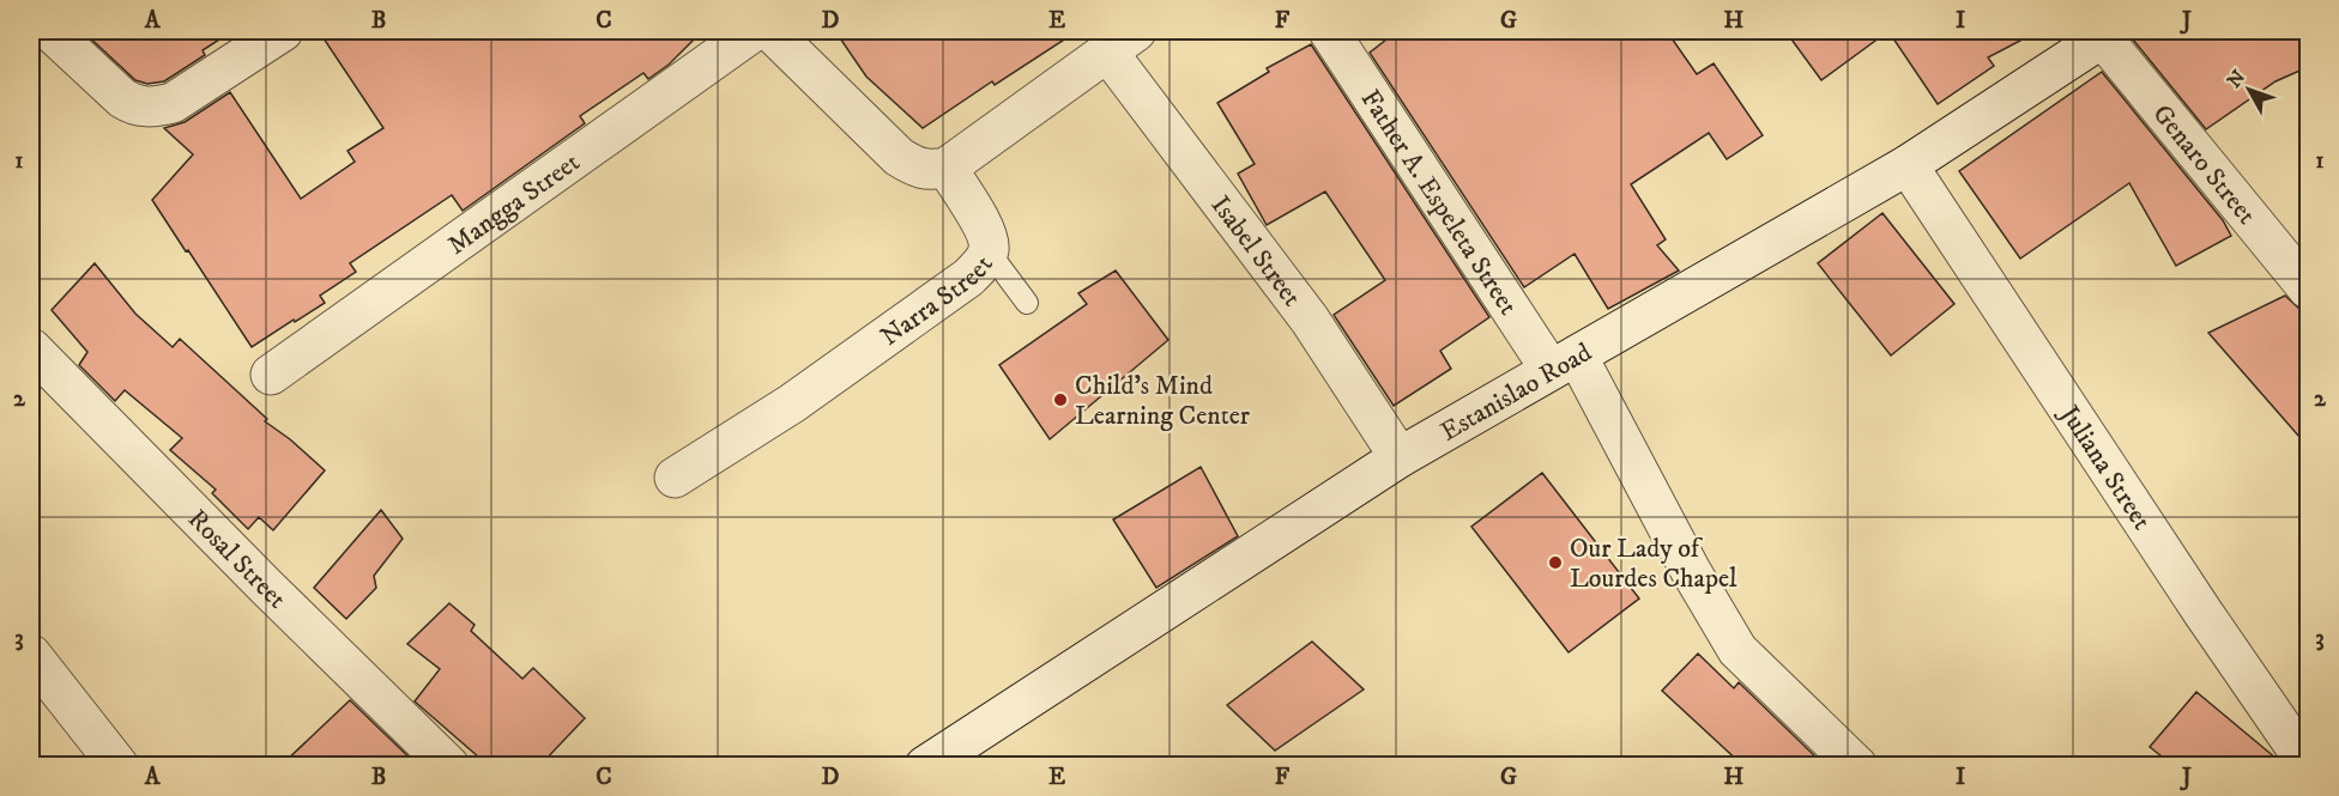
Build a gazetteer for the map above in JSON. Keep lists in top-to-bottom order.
{
  "streets": {
    "street": [
      "Genaro Street",
      "Father A. Espeleta Street",
      "Mangga Street",
      "Isabel Street",
      "Narra Street",
      "Estanislao Road",
      "Juliana Street",
      "Rosal Street"
    ]
  },
  "crossings": [
    ["Genaro Street", "Estanislao Road"],
    ["Father A. Espeleta Street", "Estanislao Road"],
    ["Isabel Street", "Estanislao Road"],
    ["Estanislao Road", "Juliana Street"]
  ],
  "places": ["Child's Mind Learning Center", "Our Lady of Lourdes Chapel"],
  "north": "top left",
  "grid": {
    "columns": [
      "A",
      "B",
      "C",
      "D",
      "E",
      "F",
      "G",
      "H",
      "I",
      "J"
    ],
    "rows": ["1", "2", "3"]
  }
}
